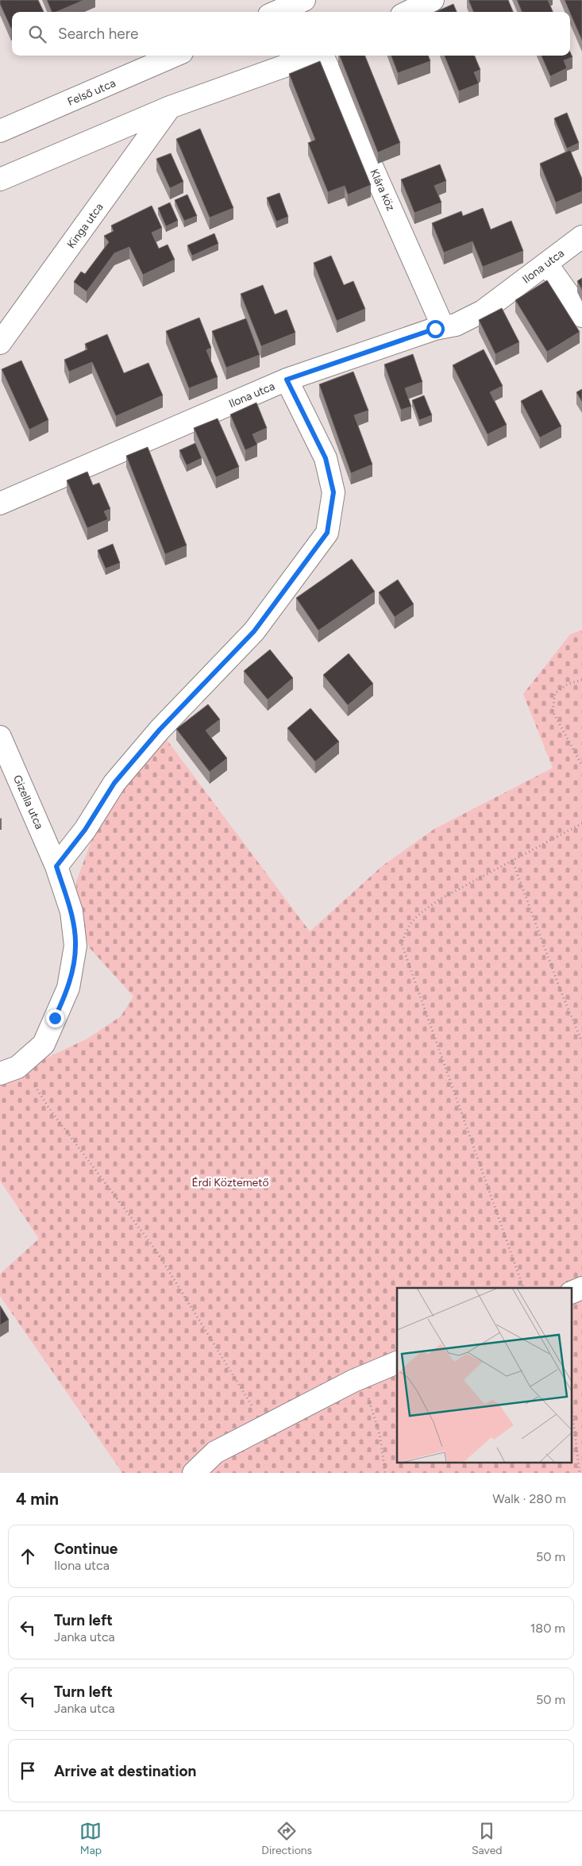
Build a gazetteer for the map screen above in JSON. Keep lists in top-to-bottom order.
{
  "streets": {
    "street": [
      "Felső utca",
      "Klára köz",
      "Kinga utca",
      "Ilona utca",
      "Gizella utca"
    ]
  },
  "crossings": [
    ["Klára köz", "Ilona utca"]
  ],
  "parks": ["Érdi Köztemető"],
  "page": {
    "search": "Search here",
    "heading": ["4 min", "Walk · 280 m"],
    "list": [
      ["Continue", "Ilona utca", "50 m"],
      ["Turn left", "Janka utca", "180 m"],
      ["Turn left", "Janka utca", "50 m"],
      "Arrive at destination"
    ],
    "nav": ["Map", "Directions", "Saved"]
  }
}
